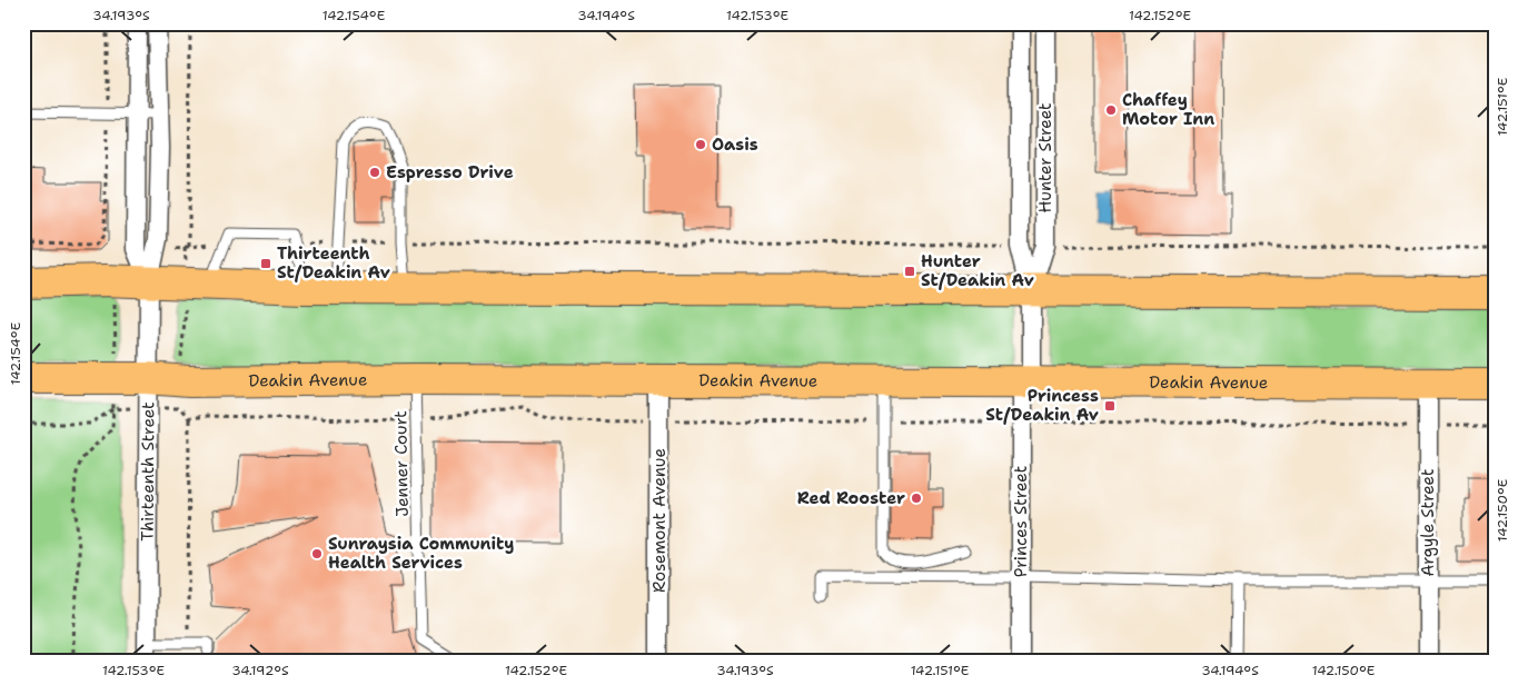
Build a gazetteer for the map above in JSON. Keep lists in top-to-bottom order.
{
  "streets": {
    "highway": ["Deakin Avenue"],
    "street": [
      "Hunter Street",
      "Thirteenth Street",
      "Rosemont Avenue",
      "Princes Street",
      "Argyle Street"
    ],
    "lane": ["Jenner Court"]
  },
  "crossings": [
    ["Hunter Street", "Deakin Avenue"],
    ["Hunter Street", "Princes Street"],
    ["Deakin Avenue", "Jenner Court"],
    ["Deakin Avenue", "Thirteenth Street"],
    ["Deakin Avenue", "Rosemont Avenue"],
    ["Deakin Avenue", "Princes Street"],
    ["Deakin Avenue", "Argyle Street"]
  ],
  "places": {
    "other": [
      "Chaffey Motor Inn",
      "Oasis",
      "Espresso Drive",
      "Red Rooster",
      "Sunraysia Community Health Services"
    ],
    "transit": ["Thirteenth St/Deakin Av", "Hunter St/Deakin Av", "Princess St/Deakin Av"]
  },
  "coordinates": [
    "34.193°S",
    "142.154°E",
    "34.194°S",
    "142.153°E",
    "142.152°E",
    "142.151°E",
    "142.150°E",
    "34.192°S"
  ]
}
